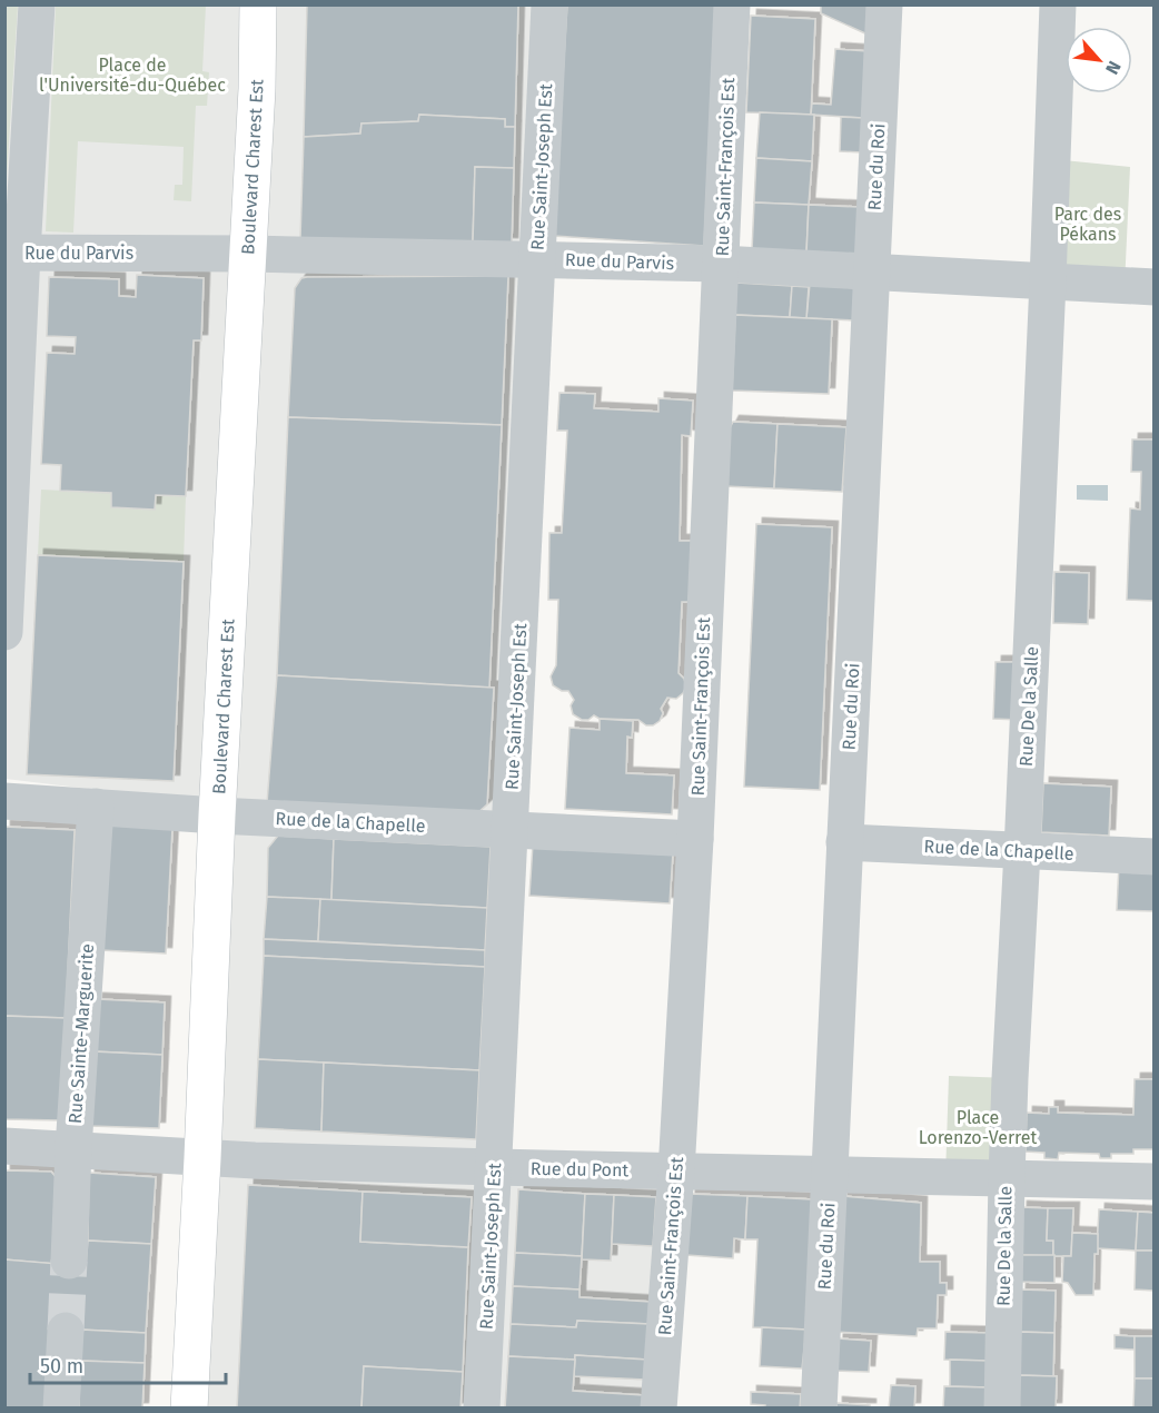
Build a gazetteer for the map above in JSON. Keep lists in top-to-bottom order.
{
  "streets": {
    "main road": ["Boulevard Charest Est"],
    "street": [
      "Rue Saint-Joseph Est",
      "Rue Saint-François Est",
      "Rue du Roi",
      "Rue du Parvis",
      "Rue De la Salle",
      "Rue de la Chapelle",
      "Rue Sainte-Marguerite",
      "Rue du Pont"
    ]
  },
  "crossings": [
    ["Boulevard Charest Est", "Rue du Parvis"],
    ["Boulevard Charest Est", "Rue de la Chapelle"],
    ["Boulevard Charest Est", "Rue du Pont"],
    ["Rue Saint-Joseph Est", "Rue du Parvis"],
    ["Rue Saint-Joseph Est", "Rue de la Chapelle"],
    ["Rue Saint-Joseph Est", "Rue du Pont"],
    ["Rue Saint-François Est", "Rue du Parvis"],
    ["Rue Saint-François Est", "Rue de la Chapelle"],
    ["Rue Saint-François Est", "Rue du Pont"],
    ["Rue du Roi", "Rue du Parvis"],
    ["Rue du Roi", "Rue de la Chapelle"],
    ["Rue du Roi", "Rue du Pont"],
    ["Rue du Parvis", "Rue De la Salle"],
    ["Rue De la Salle", "Rue de la Chapelle"],
    ["Rue De la Salle", "Rue du Pont"],
    ["Rue de la Chapelle", "Rue Sainte-Marguerite"],
    ["Rue Sainte-Marguerite", "Rue du Pont"]
  ],
  "parks": ["Place de l'Université-du-Québec", "Parc des Pékans", "Place Lorenzo-Verret"],
  "scale_bar": "50 m",
  "north": "bottom right"
}
